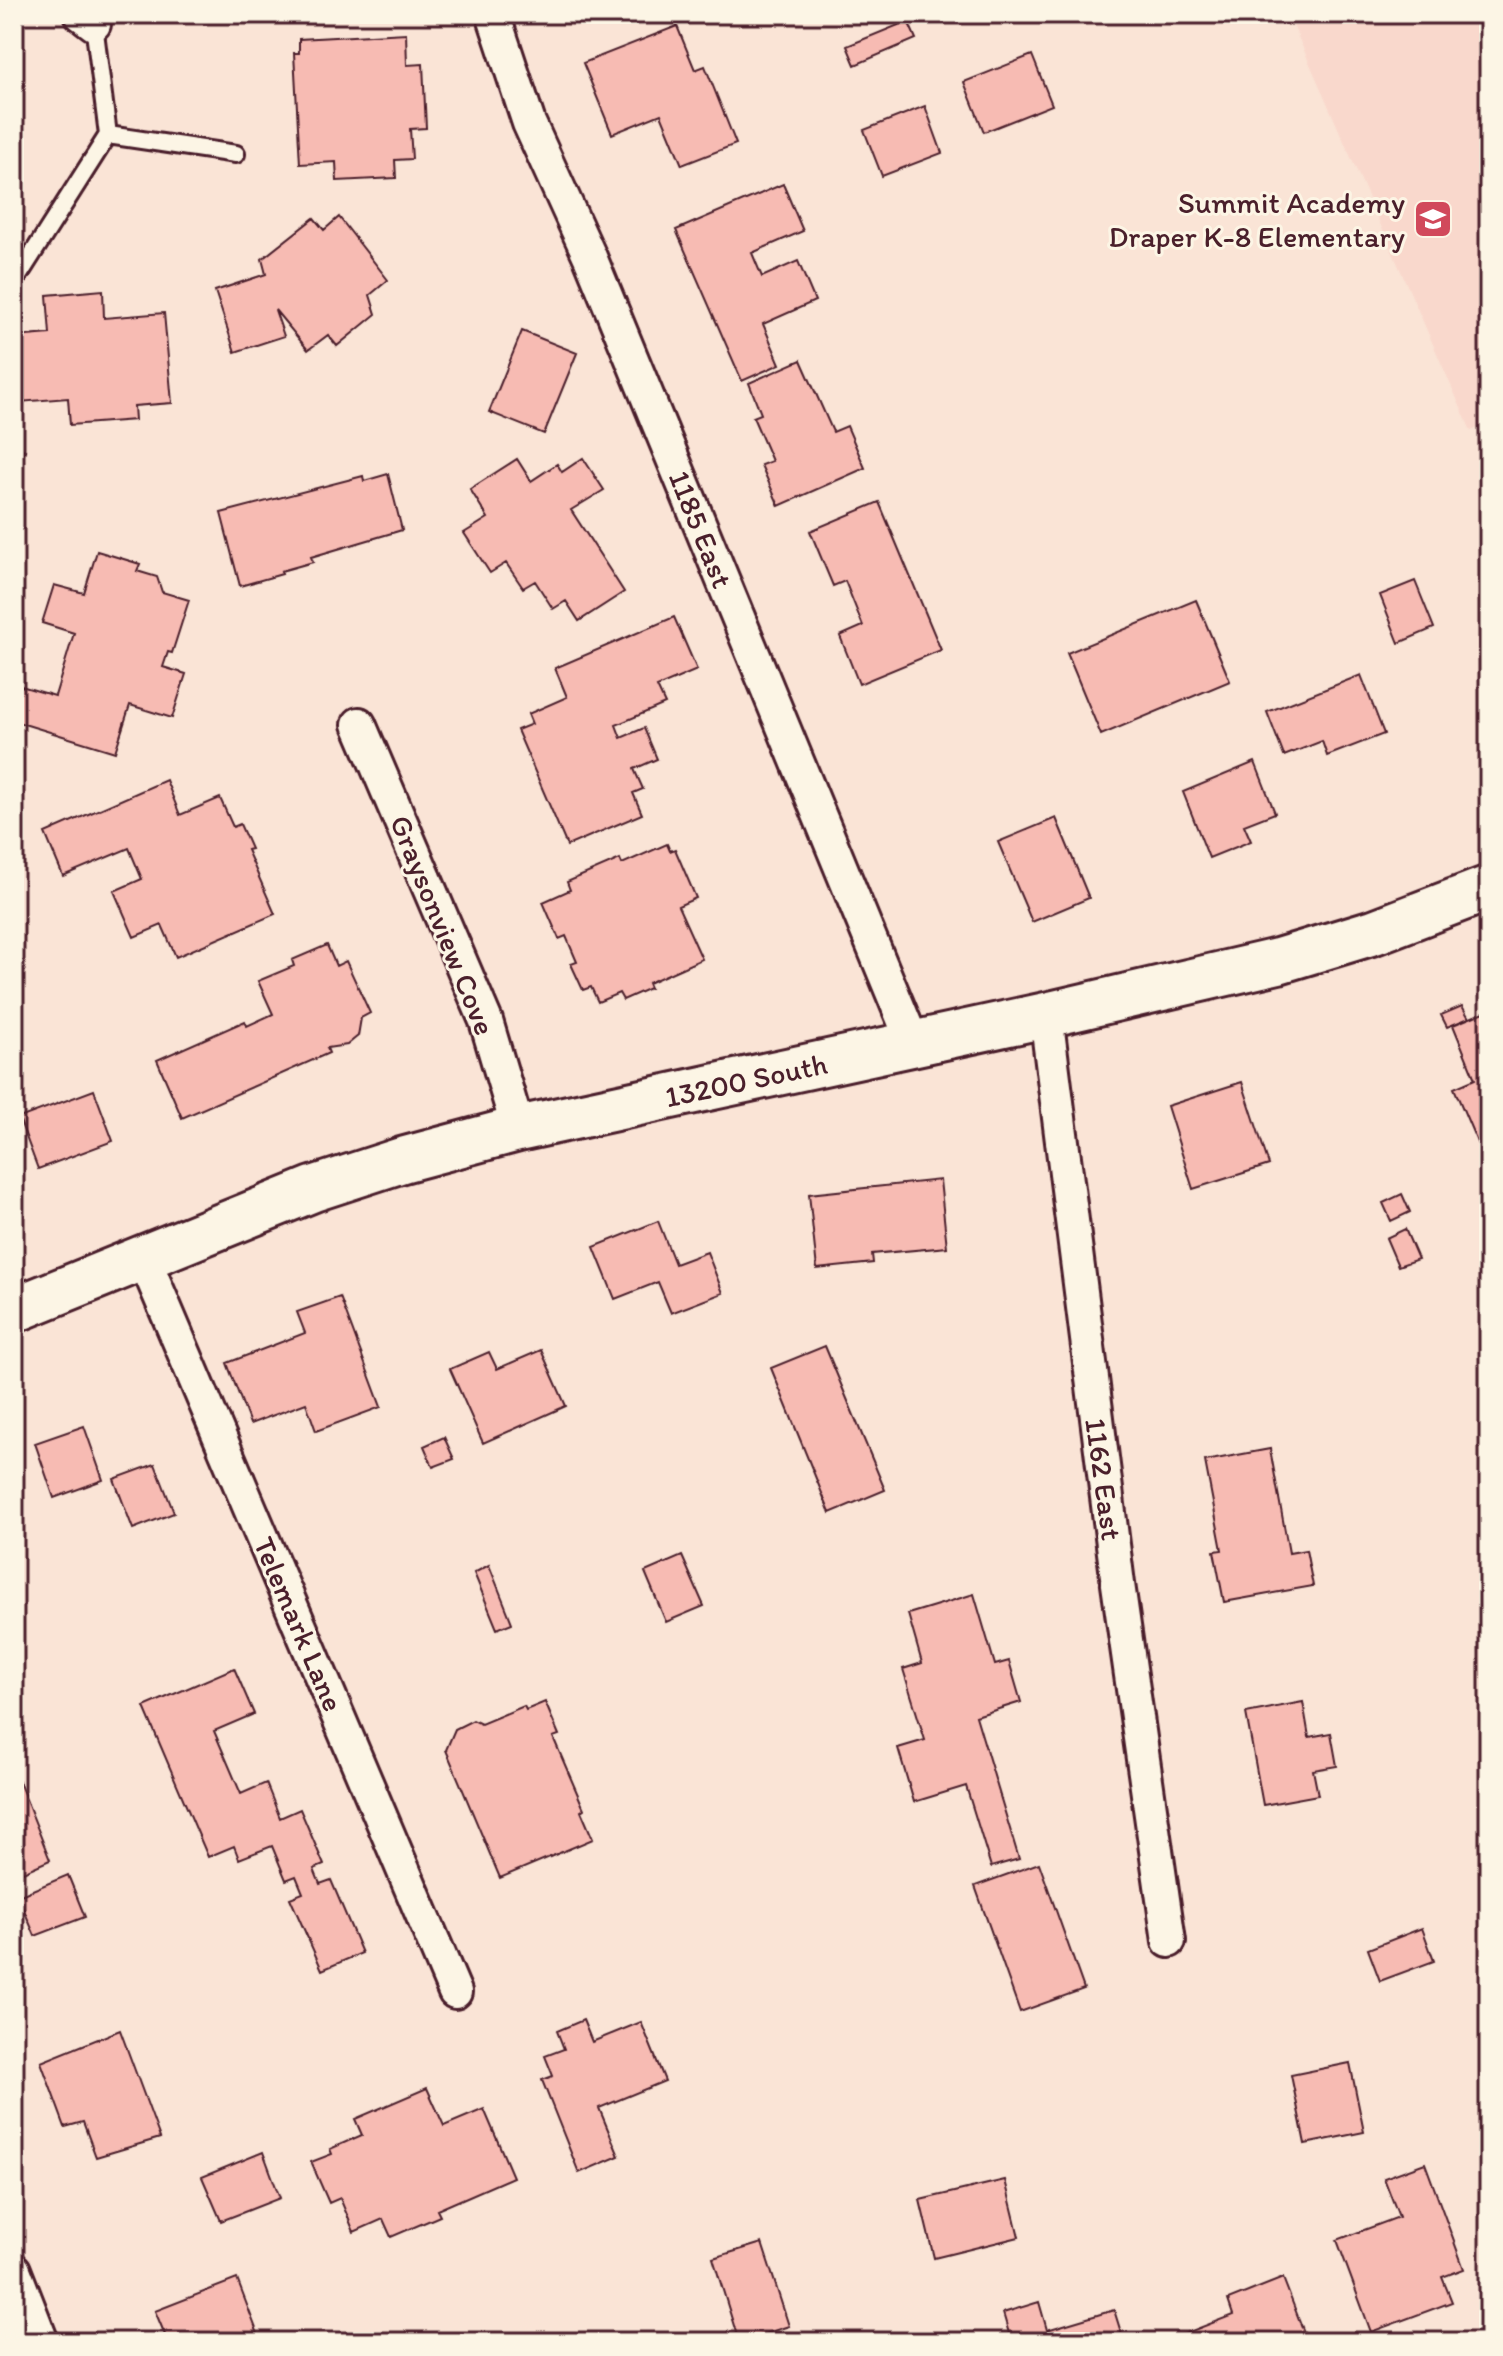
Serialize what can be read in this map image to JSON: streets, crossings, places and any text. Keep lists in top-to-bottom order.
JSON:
{
  "streets": {
    "street": [
      "1185 East",
      "Graysonview Cove",
      "13200 South",
      "1162 East",
      "Telemark Lane"
    ]
  },
  "crossings": [
    ["1185 East", "13200 South"],
    ["Graysonview Cove", "13200 South"],
    ["13200 South", "1162 East"],
    ["13200 South", "Telemark Lane"]
  ],
  "places": {
    "school or university": ["Summit Academy Draper K-8 Elementary"]
  }
}
